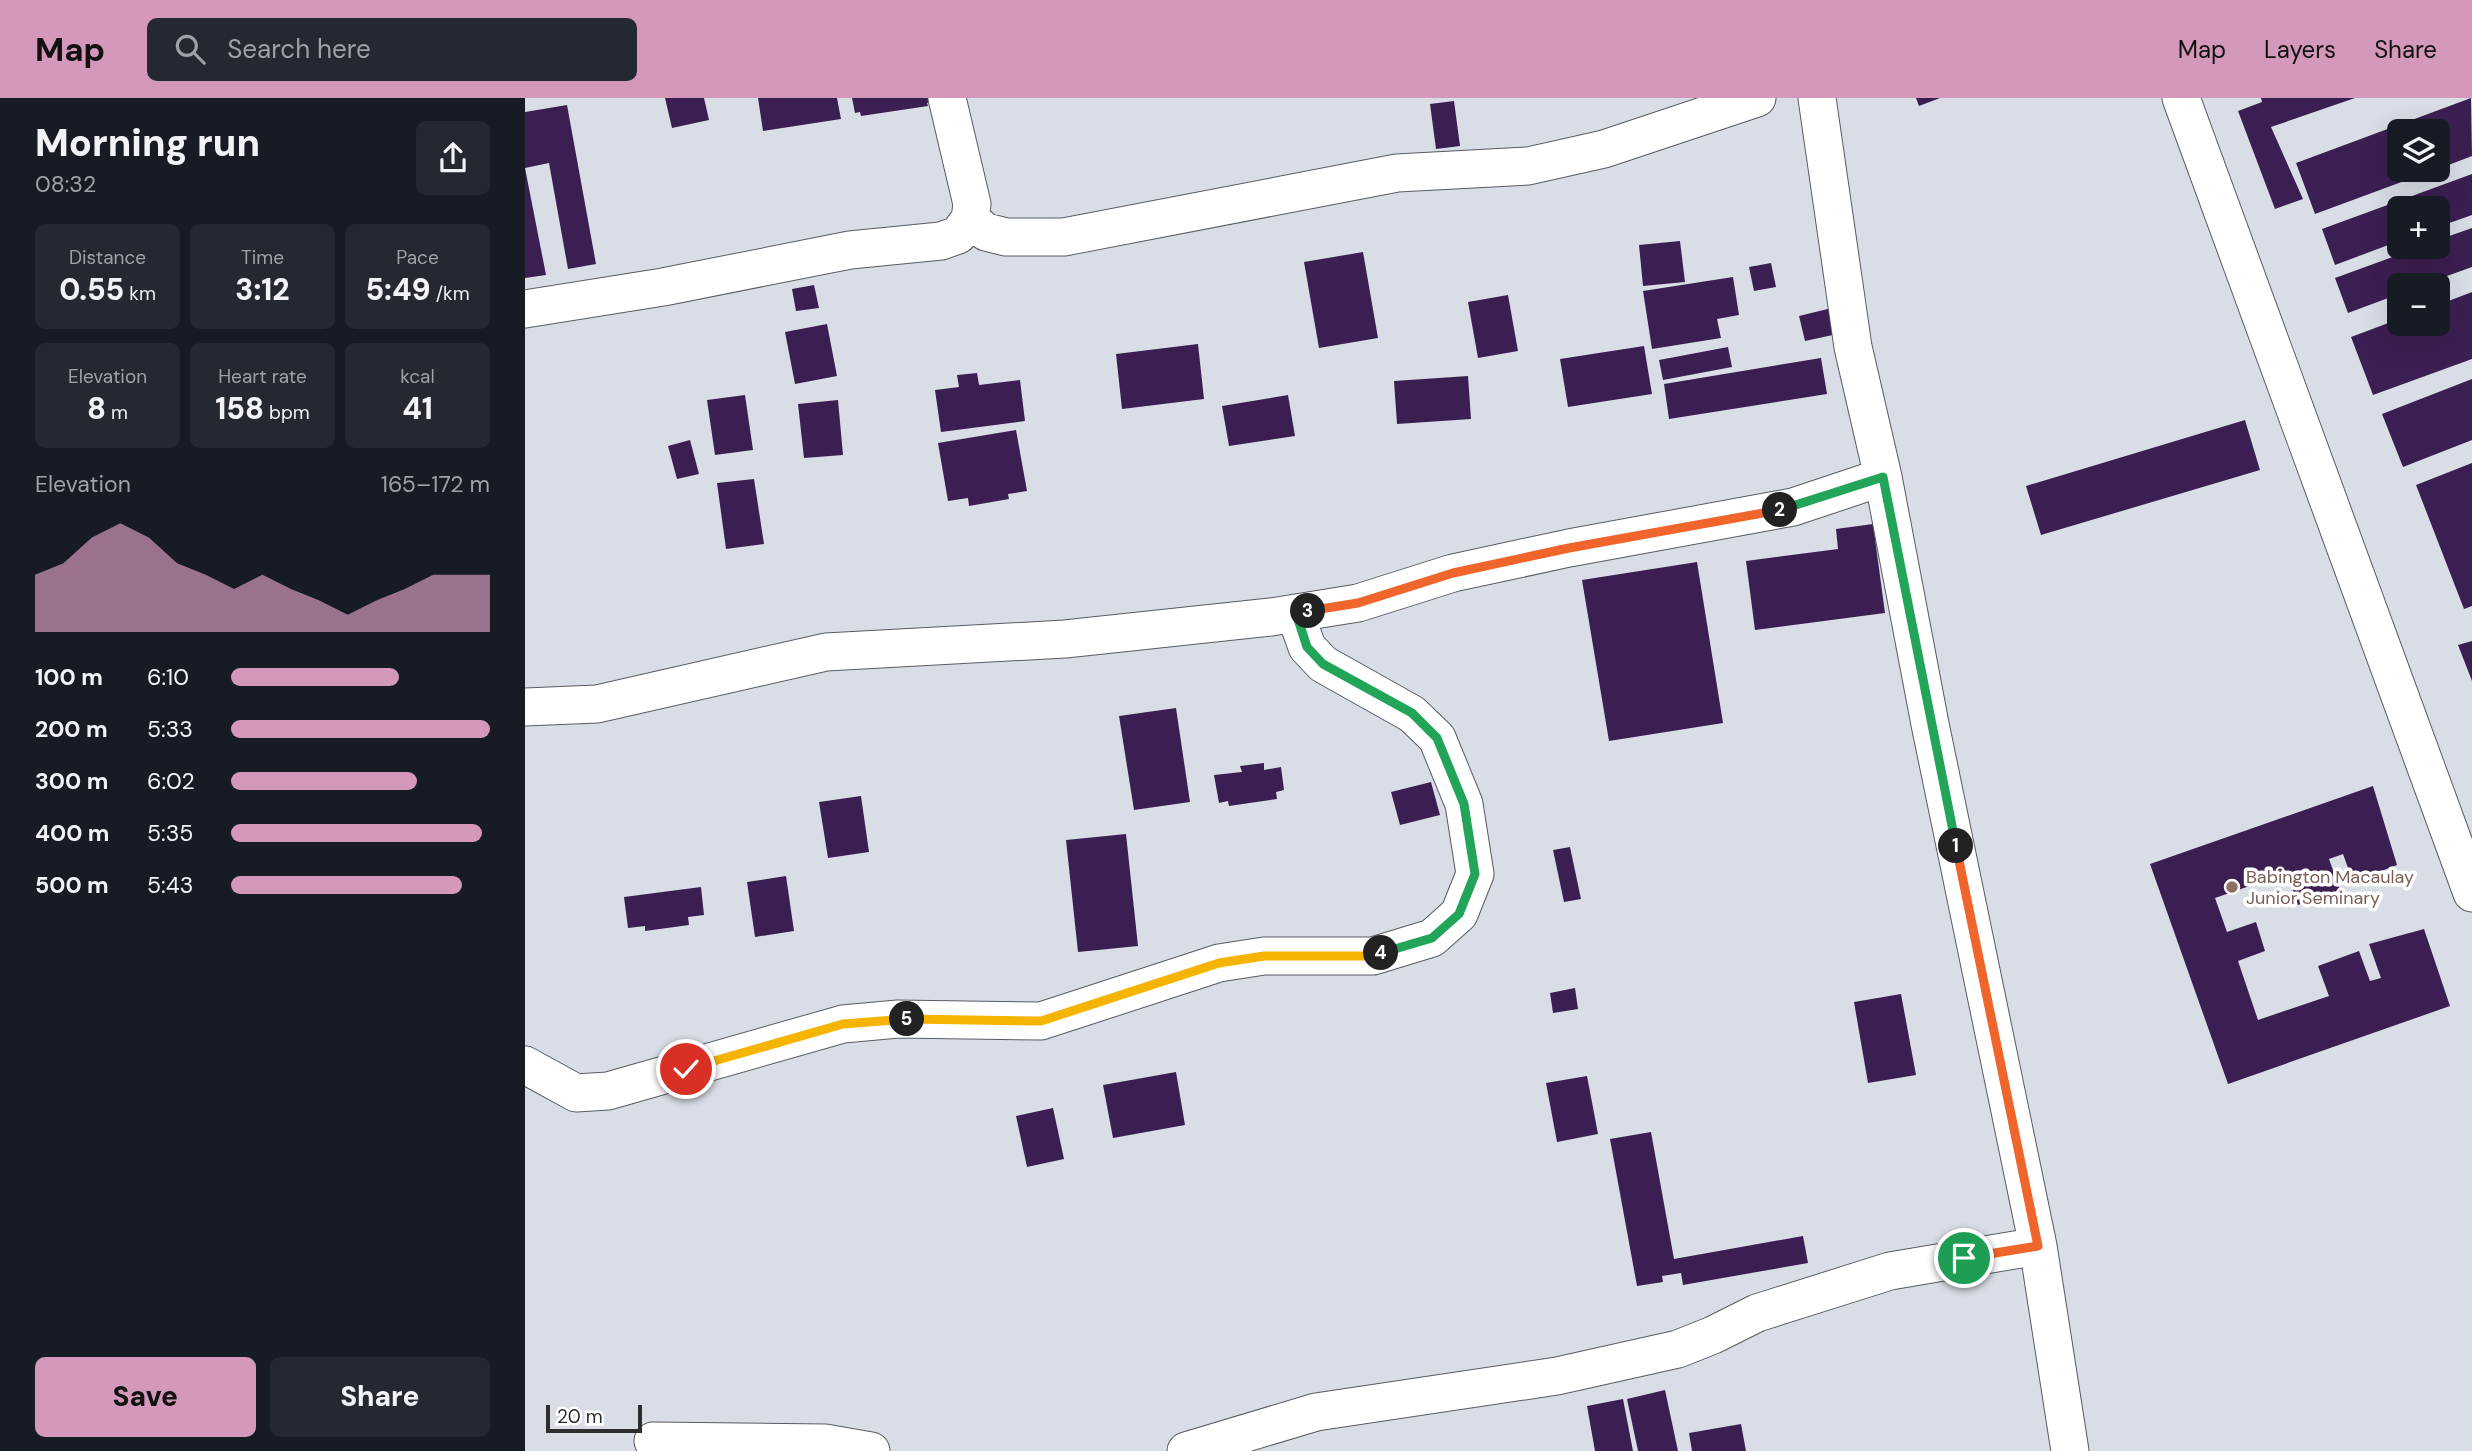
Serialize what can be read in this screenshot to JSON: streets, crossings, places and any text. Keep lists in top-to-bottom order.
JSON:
{
  "places": ["Babington Macaulay Junior Seminary"],
  "scale_bar": "20 m",
  "page": {
    "header": "Map",
    "search": "Search here",
    "nav": ["Map", "Layers", "Share"],
    "heading": ["Morning run", "08:32"],
    "map_buttons": ["+", "−"],
    "stats": [
      ["Distance", "0.55 km"],
      ["Time", "3:12"],
      ["Pace", "5:49 /km"],
      ["Elevation", "8 m"],
      ["Heart rate", "158 bpm"],
      ["kcal", "41"]
    ],
    "chart": ["Elevation", "165–172 m"],
    "pins": [
      "2",
      "3",
      "1",
      "4",
      "5"
    ],
    "list": [
      {
        "name": "100 m",
        "note": "6:10"
      },
      {
        "name": "200 m",
        "note": "5:33"
      },
      {
        "name": "300 m",
        "note": "6:02"
      },
      {
        "name": "400 m",
        "note": "5:35"
      },
      {
        "name": "500 m",
        "note": "5:43"
      }
    ],
    "buttons": ["Save", "Share"],
    "scale": "20 m"
  }
}
